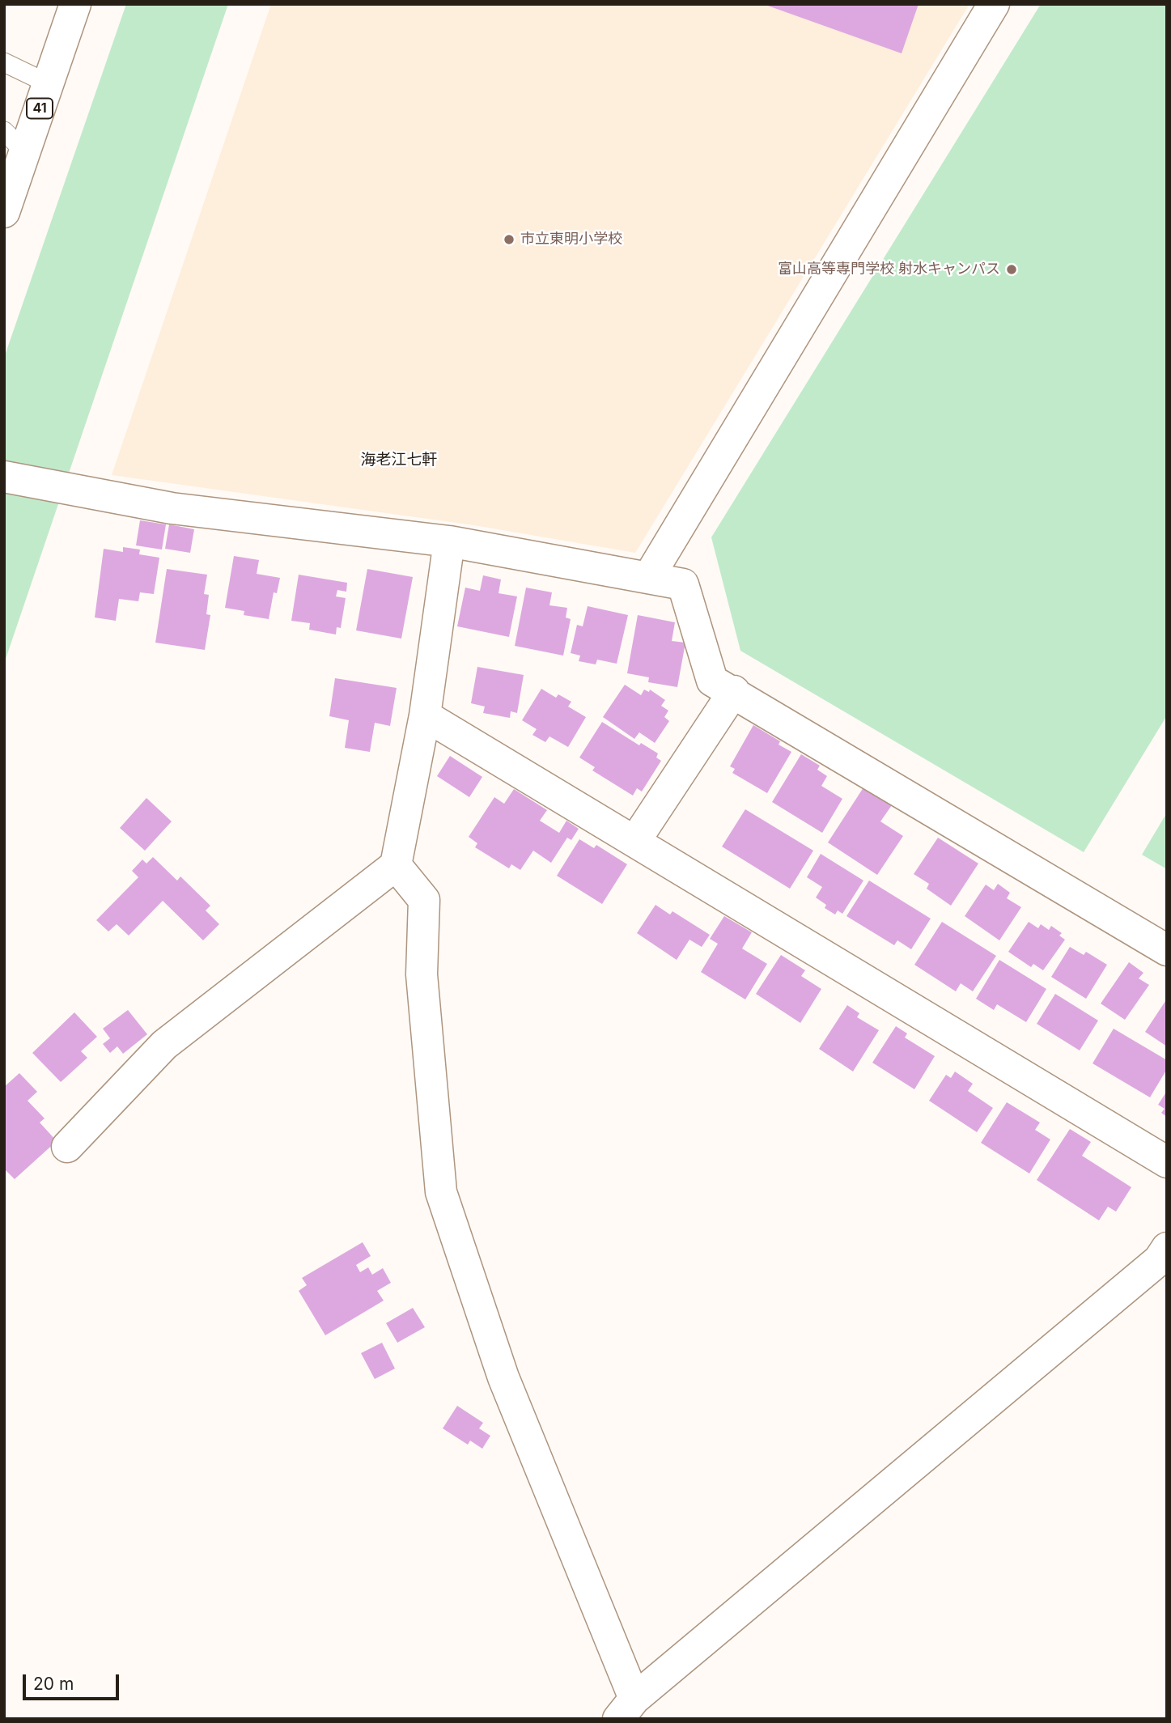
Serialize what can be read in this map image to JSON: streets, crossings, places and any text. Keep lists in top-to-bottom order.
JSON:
{
  "streets": {
    "street": ["41"]
  },
  "districts": ["海老江七軒"],
  "places": ["市立東明小学校", "富山高等専門学校 射水キャンパス"],
  "scale_bar": "20 m"
}
